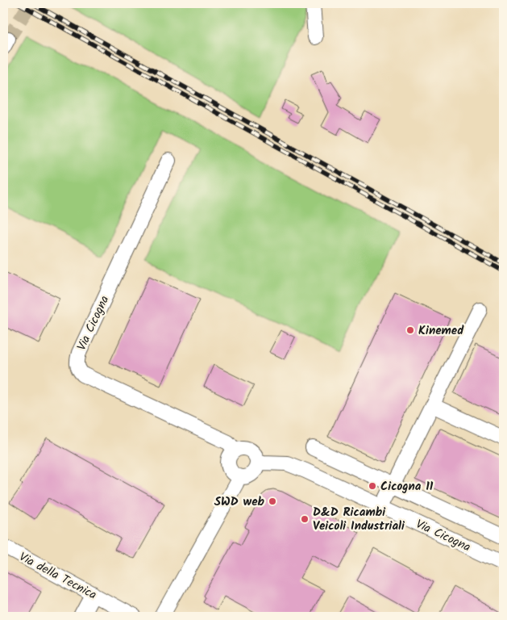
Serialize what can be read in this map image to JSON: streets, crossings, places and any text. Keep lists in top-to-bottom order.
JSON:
{
  "streets": {
    "street": ["Via Cicogna", "Via della Tecnica"]
  },
  "places": [
    "Kinemed",
    "Cicogna 11",
    "SWD web",
    "D&D Ricambi Veicoli Industriali"
  ]
}
